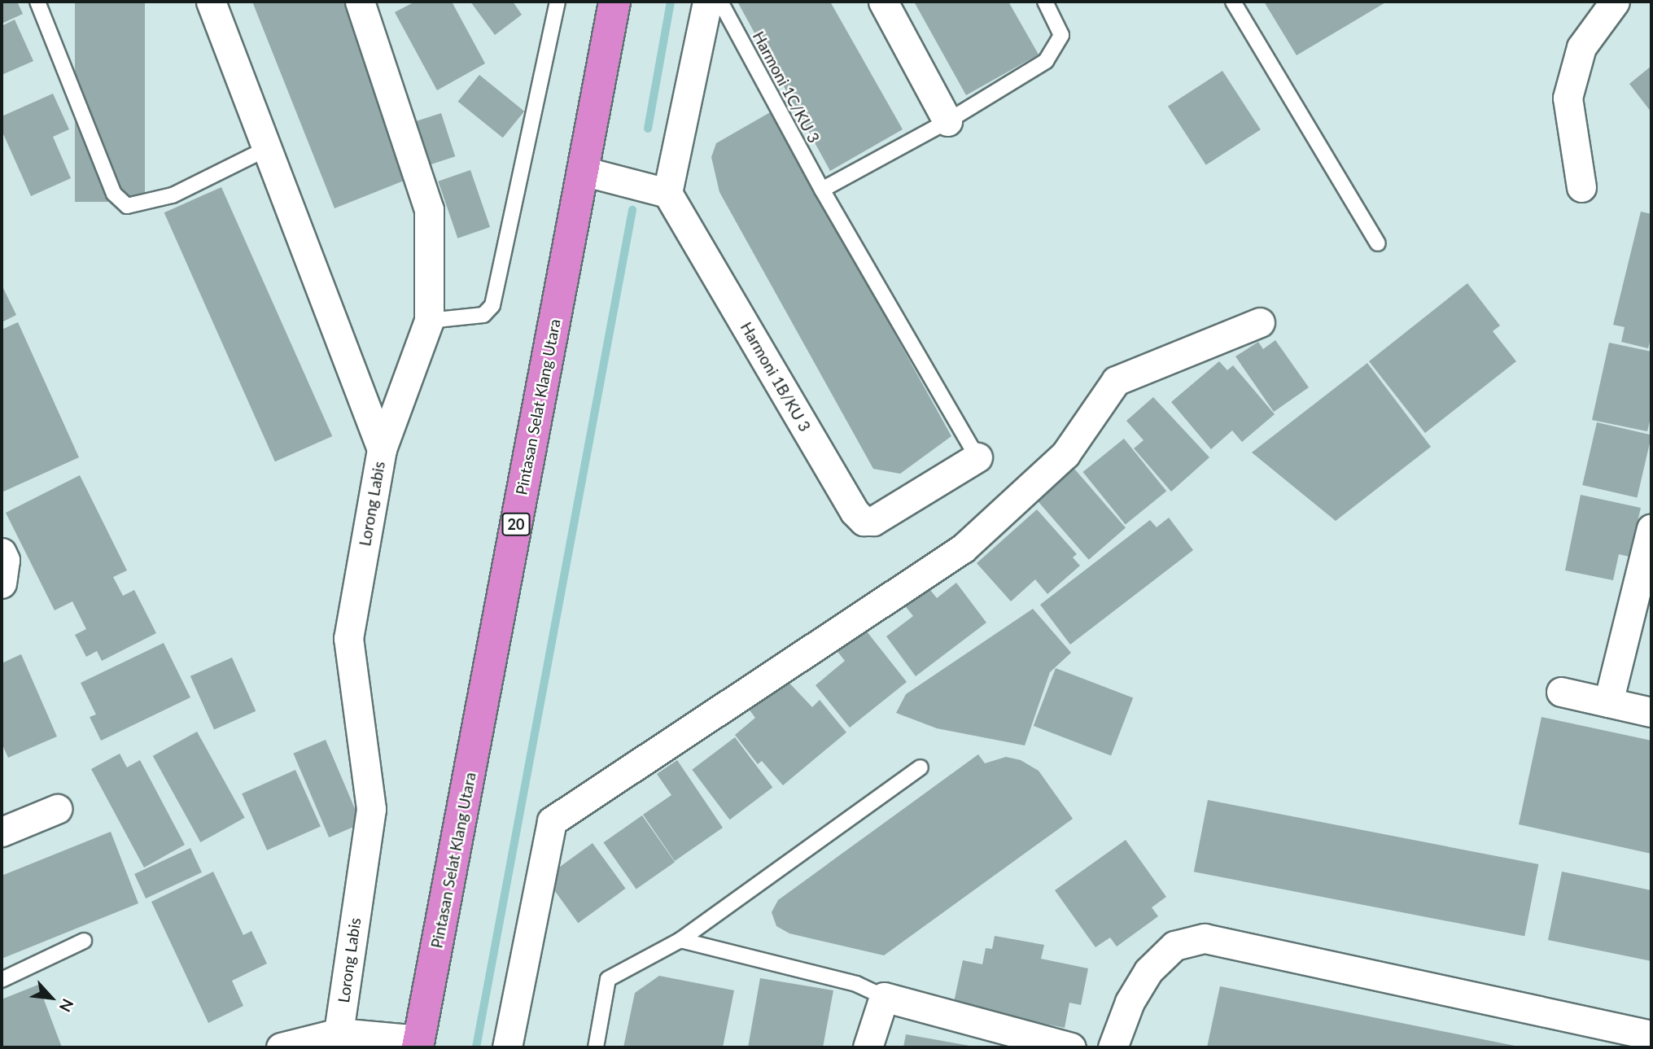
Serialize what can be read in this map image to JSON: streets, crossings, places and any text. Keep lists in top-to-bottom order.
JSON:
{
  "streets": {
    "highway": ["Pintasan Selat Klang Utara", "20"],
    "street": ["Harmoni 1B/KU 3", "Lorong Labis"],
    "lane": ["Harmoni 1C/KU 3"]
  },
  "crossings": [
    ["Harmoni 1C/KU 3", "Harmoni 1B/KU 3"]
  ],
  "north": "bottom right"
}
